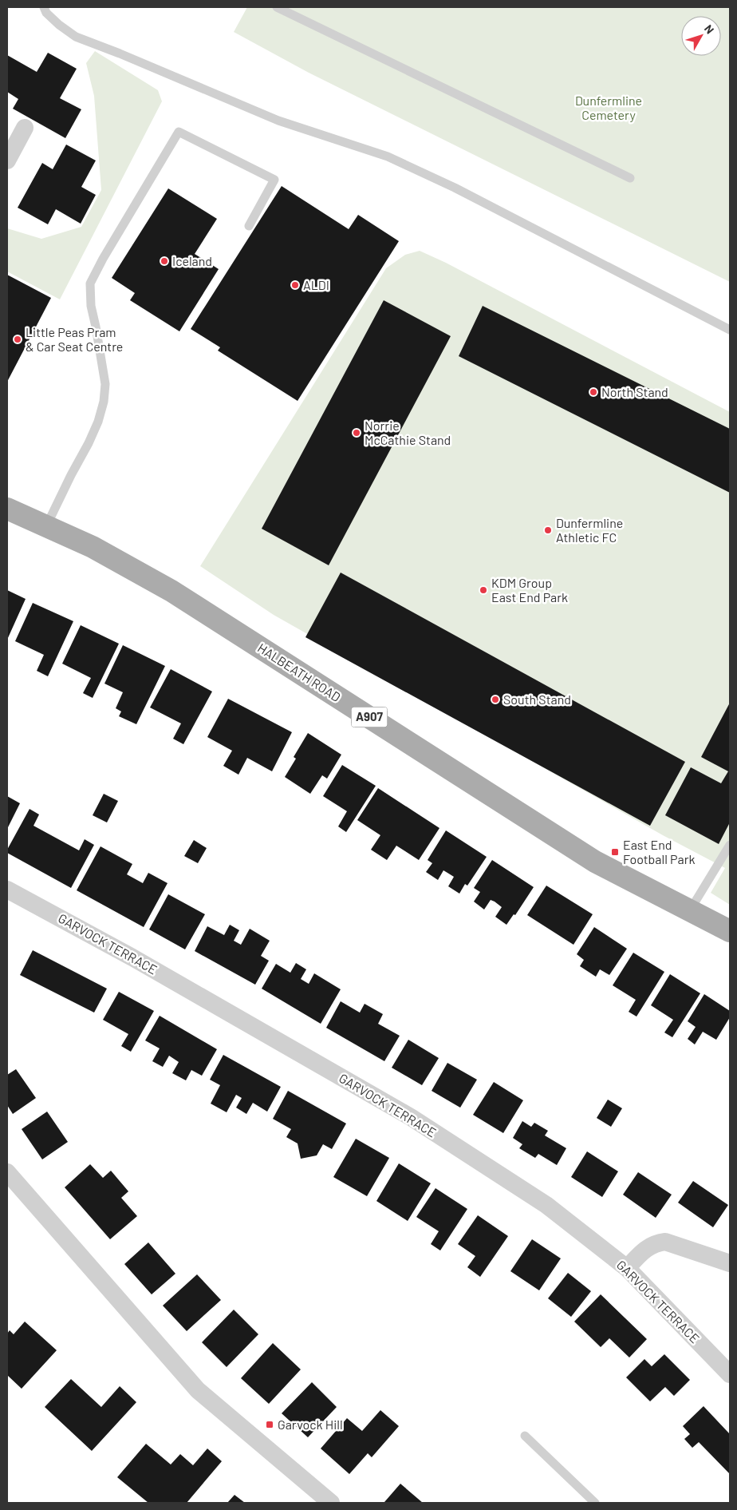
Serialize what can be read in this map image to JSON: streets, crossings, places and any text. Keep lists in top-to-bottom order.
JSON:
{
  "streets": {
    "main road": ["HALBEATH ROAD", "A907"],
    "street": ["GARVOCK TERRACE"]
  },
  "parks": ["Dunfermline Cemetery"],
  "places": {
    "other": [
      "Iceland",
      "ALDI",
      "Little Peas Pram & Car Seat Centre",
      "North Stand",
      "Norrie McCathie Stand",
      "Dunfermline Athletic FC",
      "KDM Group East End Park",
      "South Stand"
    ],
    "transit": ["East End Football Park", "Garvock Hill"]
  },
  "north": "top right"
}
